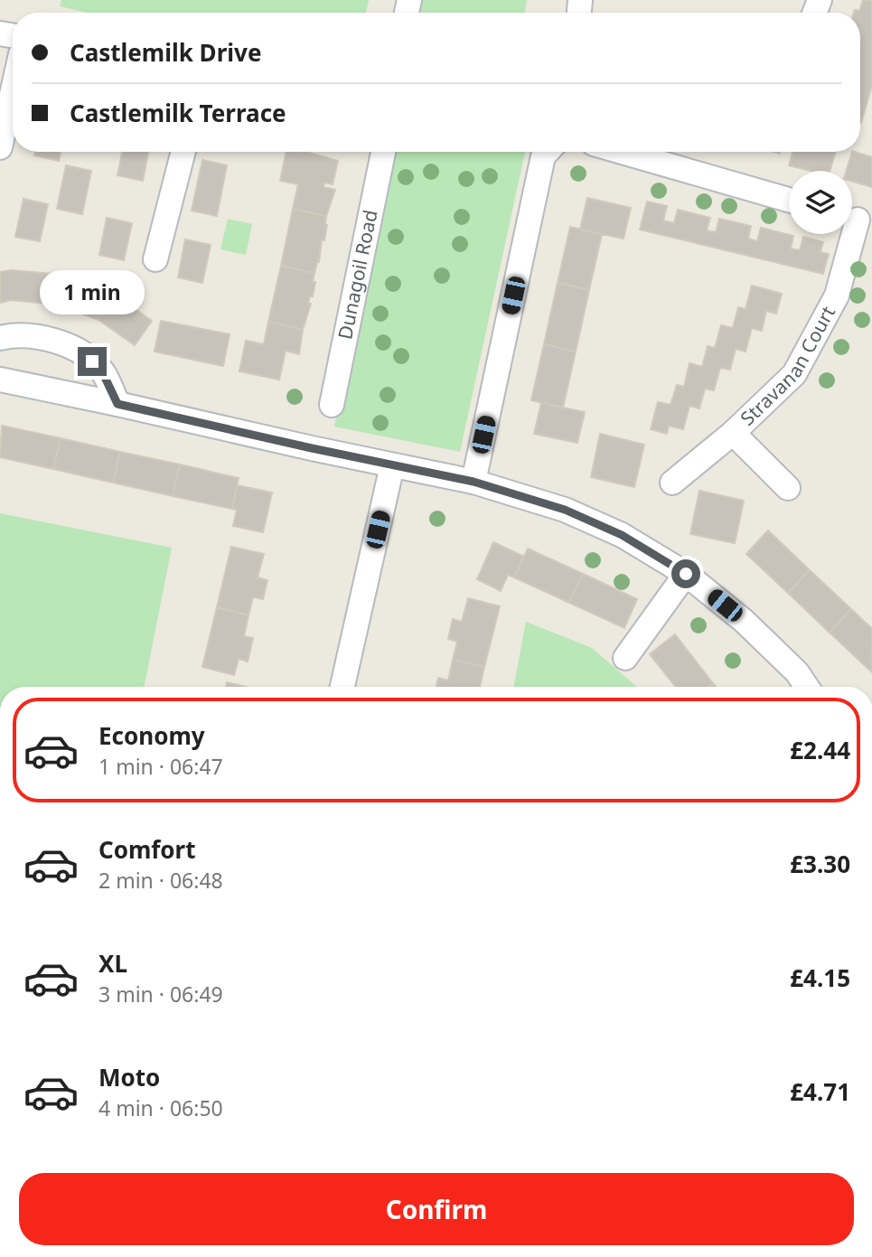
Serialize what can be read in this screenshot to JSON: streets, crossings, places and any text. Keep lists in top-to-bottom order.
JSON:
{
  "streets": {
    "street": ["Dunagoil Road", "Stravanan Court"]
  },
  "page": {
    "banner": ["Castlemilk Drive", "Castlemilk Terrace"],
    "bubble": "1 min",
    "list": [
      {
        "name": "Economy",
        "note": "1 min · 06:47",
        "value": "£2.44"
      },
      {
        "name": "Comfort",
        "note": "2 min · 06:48",
        "value": "£3.30"
      },
      {
        "name": "XL",
        "note": "3 min · 06:49",
        "value": "£4.15"
      },
      {
        "name": "Moto",
        "note": "4 min · 06:50",
        "value": "£4.71"
      }
    ],
    "buttons": "Confirm"
  }
}
